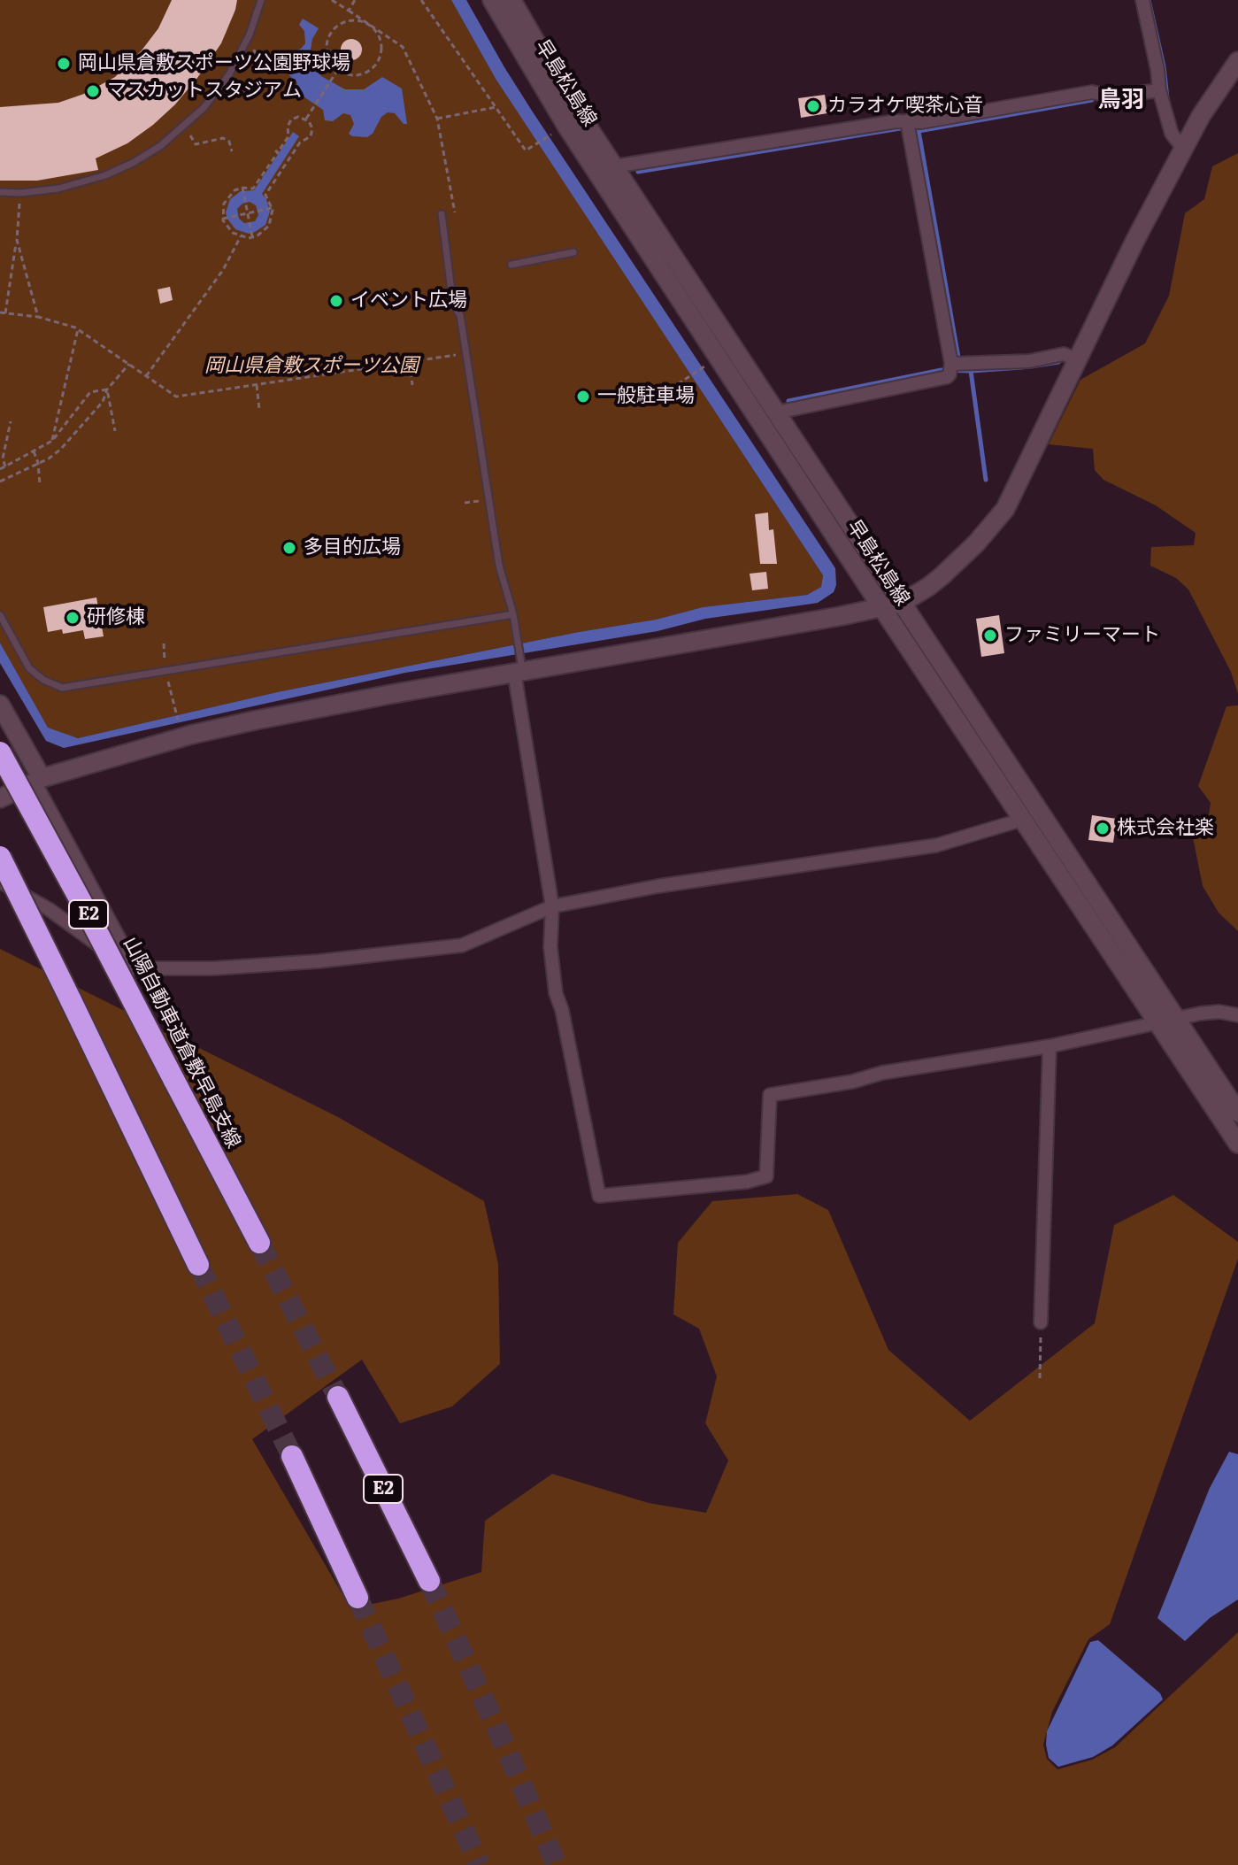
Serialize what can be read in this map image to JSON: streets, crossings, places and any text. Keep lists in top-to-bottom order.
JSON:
{
  "streets": {
    "highway": ["E2", "山陽自動車道倉敷早島支線"],
    "main road": ["早島松島線"]
  },
  "districts": ["鳥羽"],
  "parks": ["岡山県倉敷スポーツ公園"],
  "places": [
    "岡山県倉敷スポーツ公園野球場",
    "マスカットスタジアム",
    "カラオケ喫茶心音",
    "イベント広場",
    "一般駐車場",
    "多目的広場",
    "研修棟",
    "ファミリーマート",
    "株式会社楽"
  ]
}
